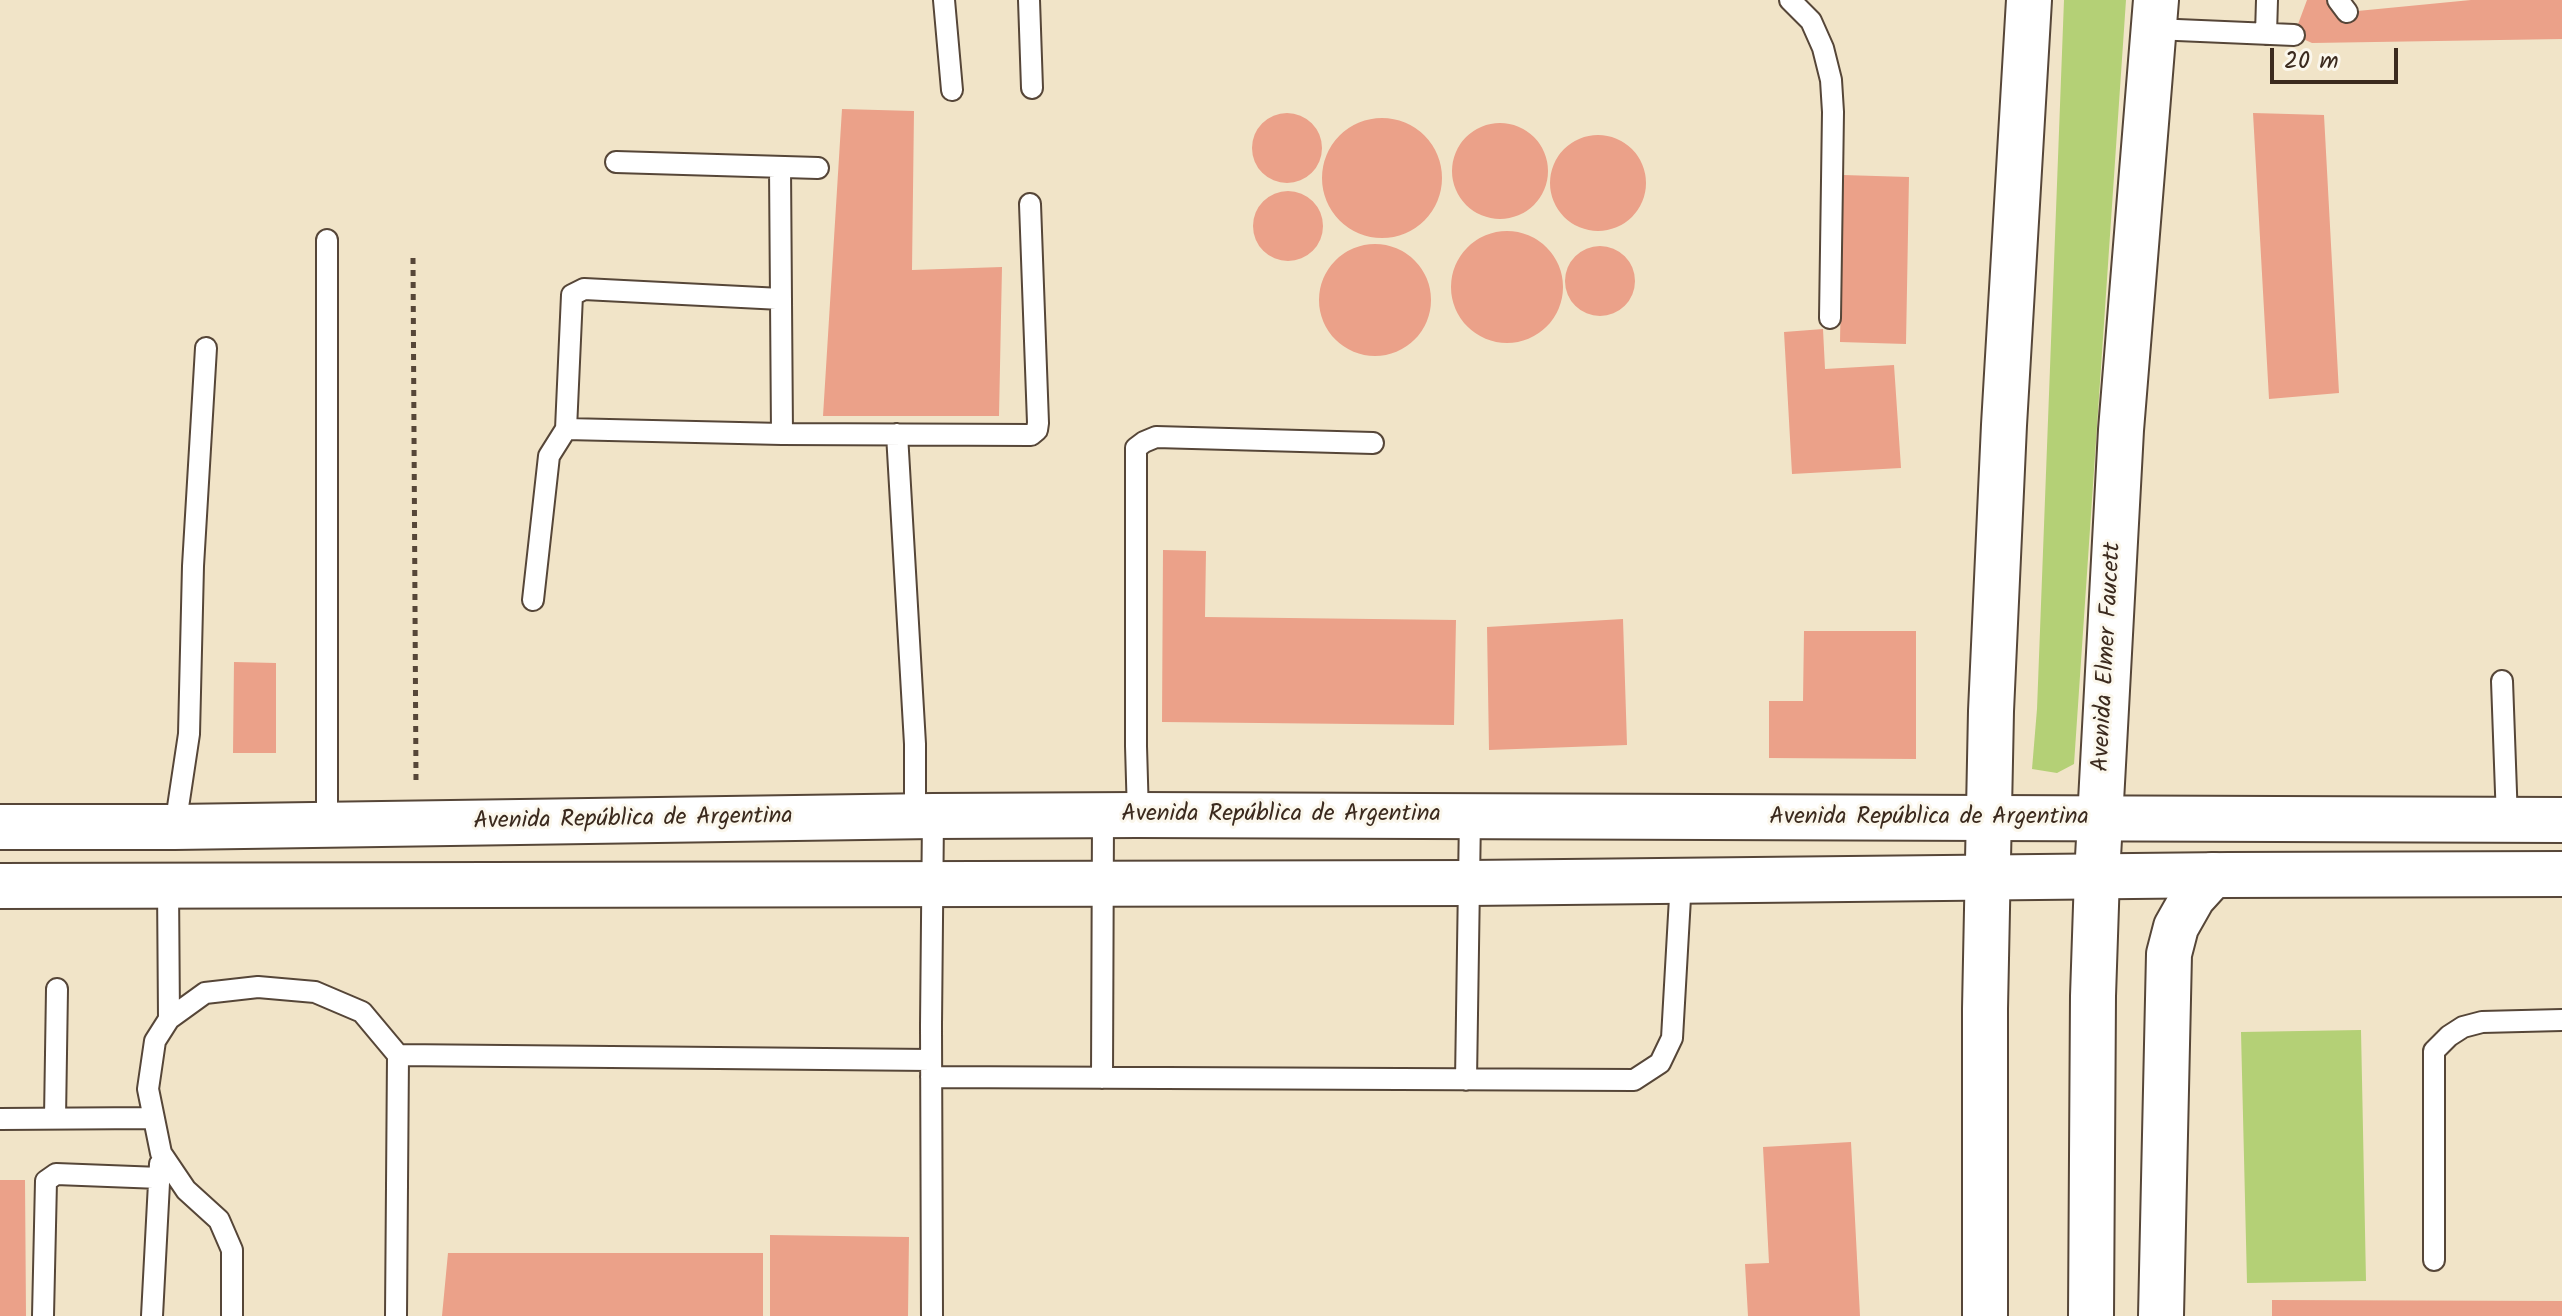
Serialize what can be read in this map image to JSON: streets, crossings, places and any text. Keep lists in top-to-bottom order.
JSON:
{
  "streets": {
    "main road": ["Avenida Elmer Faucett", "Avenida República de Argentina"]
  },
  "crossings": [
    ["Avenida Elmer Faucett", "Avenida República de Argentina"]
  ],
  "scale_bar": "20 m"
}
